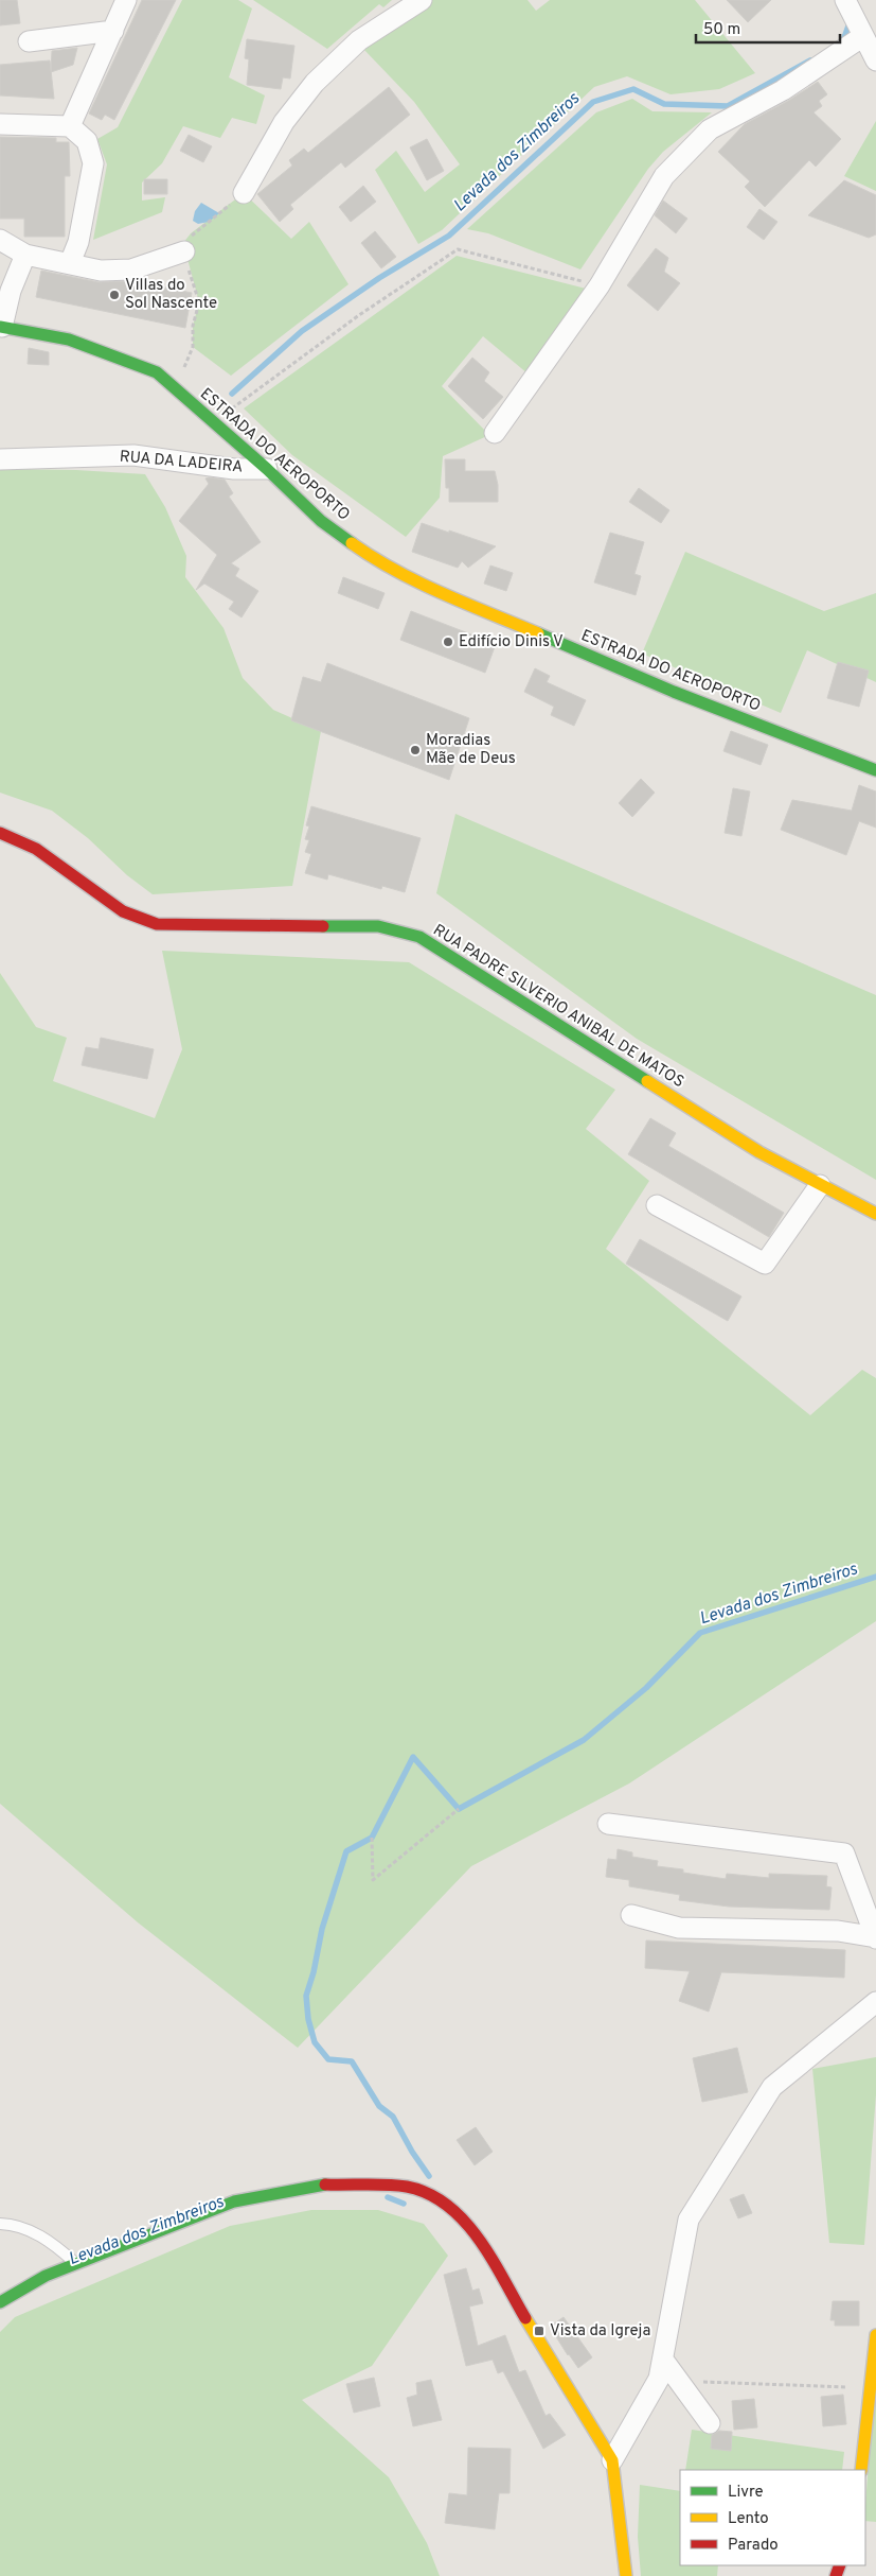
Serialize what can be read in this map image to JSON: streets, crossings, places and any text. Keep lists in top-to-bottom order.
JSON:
{
  "streets": {
    "main road": ["ESTRADA DO AEROPORTO", "RUA PADRE SILVERIO ANIBAL DE MATOS"],
    "street": ["RUA DA LADEIRA"]
  },
  "crossings": [
    ["ESTRADA DO AEROPORTO", "RUA DA LADEIRA"]
  ],
  "water": ["Levada dos Zimbreiros"],
  "places": {
    "other": ["Villas do Sol Nascente", "Edifício Dinis V", "Moradias Mãe de Deus"],
    "transit": ["Vista da Igreja"]
  },
  "legend": ["Livre", "Lento", "Parado"],
  "scale_bar": "50 m"
}
